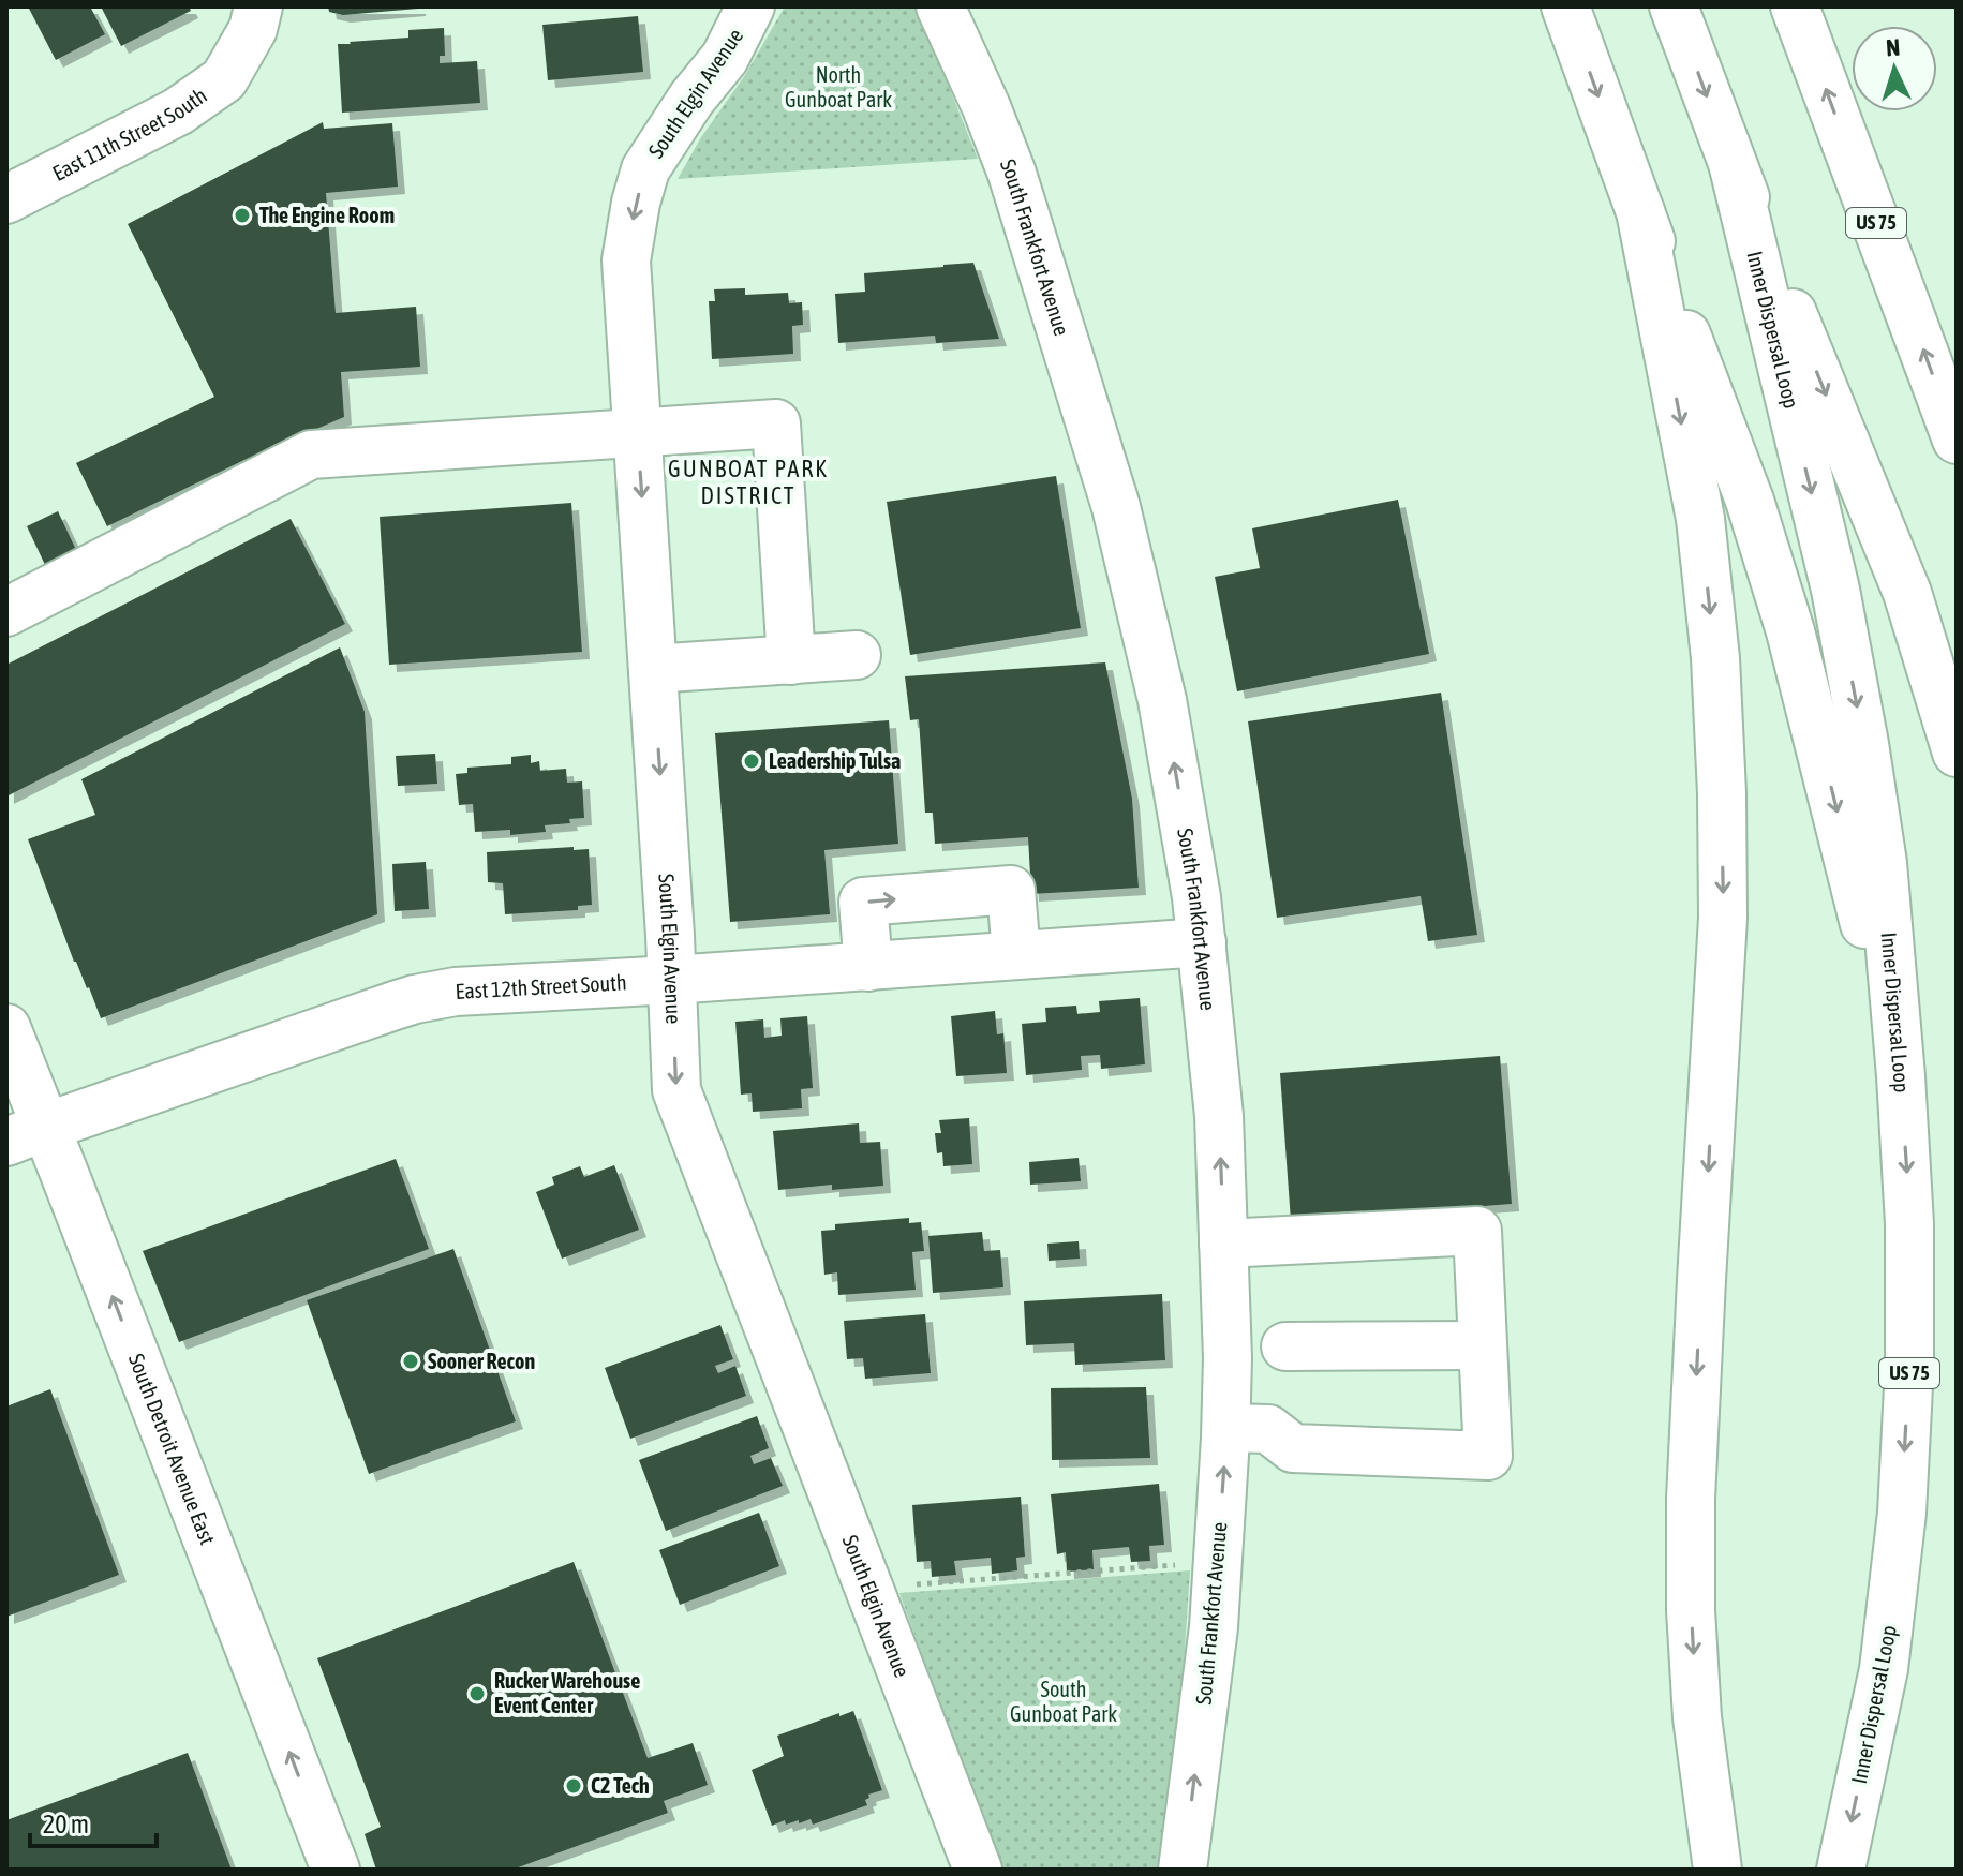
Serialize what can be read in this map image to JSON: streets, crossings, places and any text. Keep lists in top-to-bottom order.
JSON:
{
  "streets": {
    "main road": [
      "South Elgin Avenue",
      "East 11th Street South",
      "US 75",
      "South Frankfort Avenue",
      "Inner Dispersal Loop",
      "East 12th Street South",
      "South Detroit Avenue East"
    ]
  },
  "crossings": [
    ["South Elgin Avenue", "East 12th Street South"],
    ["US 75", "Inner Dispersal Loop"],
    ["South Frankfort Avenue", "East 12th Street South"],
    ["East 12th Street South", "South Detroit Avenue East"]
  ],
  "one_way": ["South Elgin Avenue", "South Frankfort Avenue", "South Detroit Avenue East"],
  "districts": ["GUNBOAT PARK DISTRICT"],
  "parks": ["North Gunboat Park", "South Gunboat Park"],
  "places": [
    "The Engine Room",
    "Leadership Tulsa",
    "Sooner Recon",
    "Rucker Warehouse Event Center",
    "C2 Tech"
  ],
  "scale_bar": "20 m",
  "north": "top"
}
